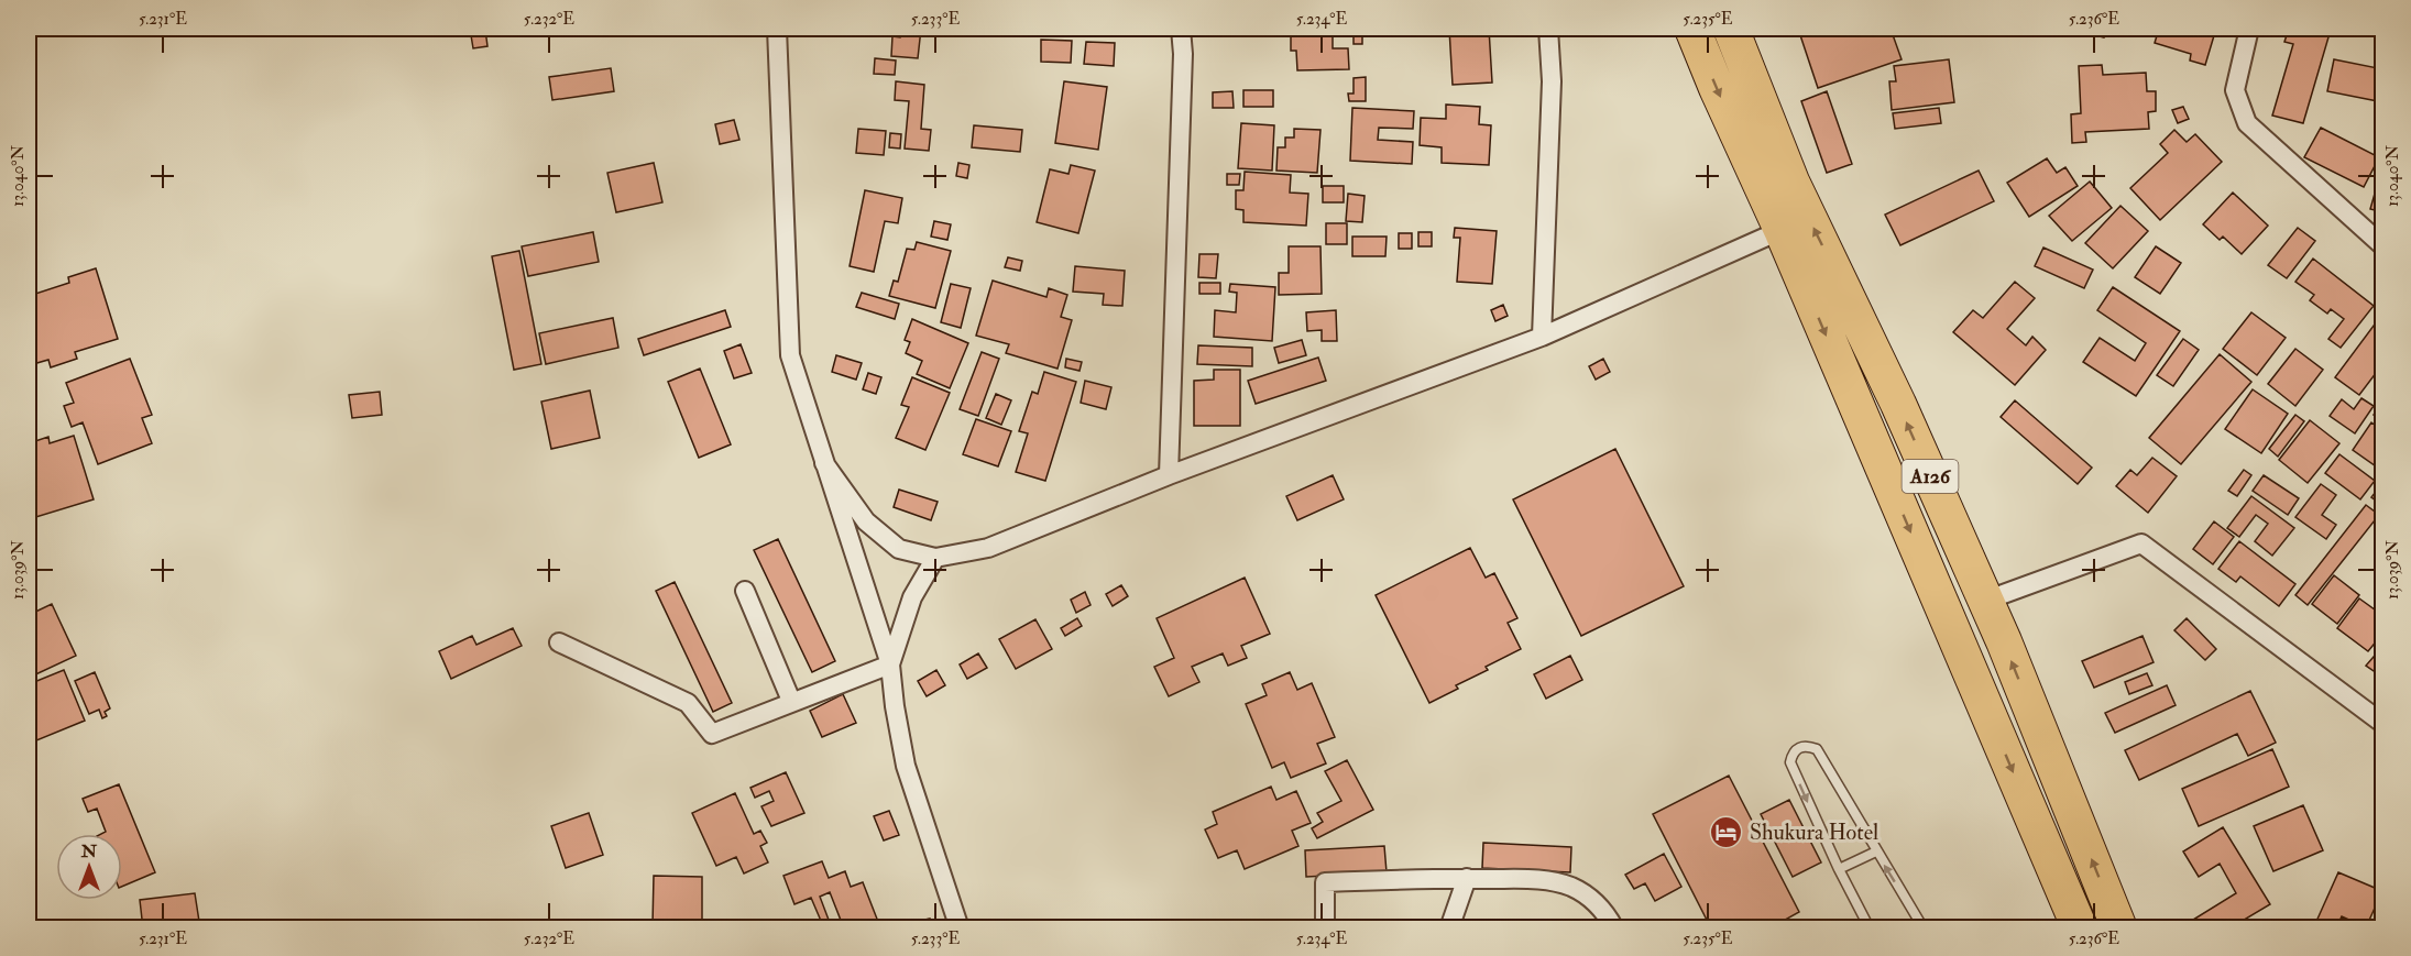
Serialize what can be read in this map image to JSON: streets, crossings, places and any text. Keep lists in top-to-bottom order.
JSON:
{
  "streets": {
    "highway": ["A126"]
  },
  "places": {
    "hotel": ["Shukura Hotel"]
  },
  "north": "top",
  "coordinates": [
    "5.231°E",
    "5.232°E",
    "5.233°E",
    "5.234°E",
    "5.235°E",
    "5.236°E",
    "13.040°N",
    "13.039°N"
  ]
}
